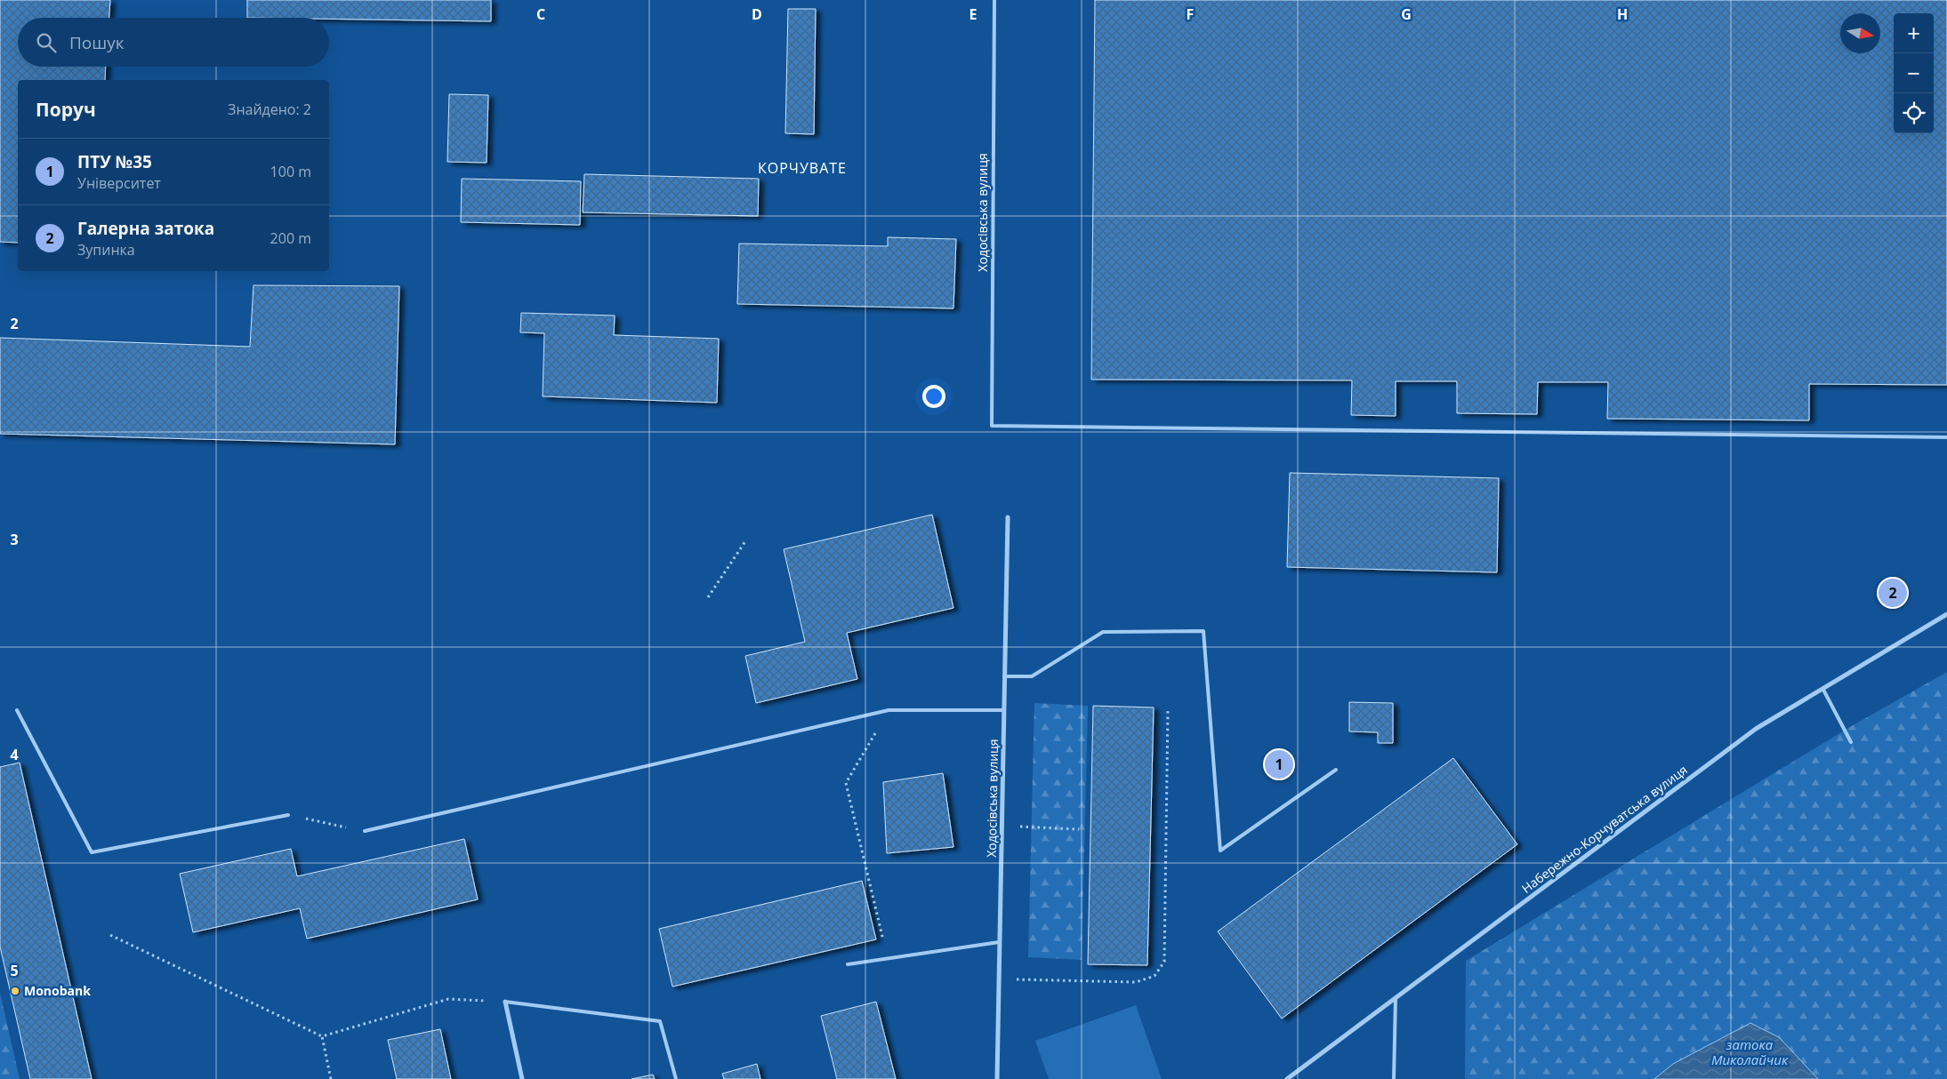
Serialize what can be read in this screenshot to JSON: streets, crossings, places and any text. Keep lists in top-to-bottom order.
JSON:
{
  "streets": {
    "street": ["Ходосівська вулиця", "Набережно-Корчуватська вулиця"]
  },
  "districts": ["КОРЧУВАТЕ"],
  "water": ["затока Миколайчик"],
  "places": ["Monobank"],
  "north": "right",
  "page": {
    "map_buttons": ["+", "−"],
    "search": "Пошук",
    "heading": ["Поруч", "Знайдено: 2"],
    "list": [
      {
        "mark": "1",
        "name": "ПТУ №35",
        "note": "Університет",
        "value": "100 m"
      },
      {
        "mark": "2",
        "name": "Галерна затока",
        "note": "Зупинка",
        "value": "200 m"
      }
    ],
    "pins": ["2", "1"]
  },
  "grid": {
    "columns": [
      "C",
      "D",
      "E",
      "F",
      "G",
      "H"
    ],
    "rows": [
      "2",
      "3",
      "4",
      "5"
    ]
  }
}
